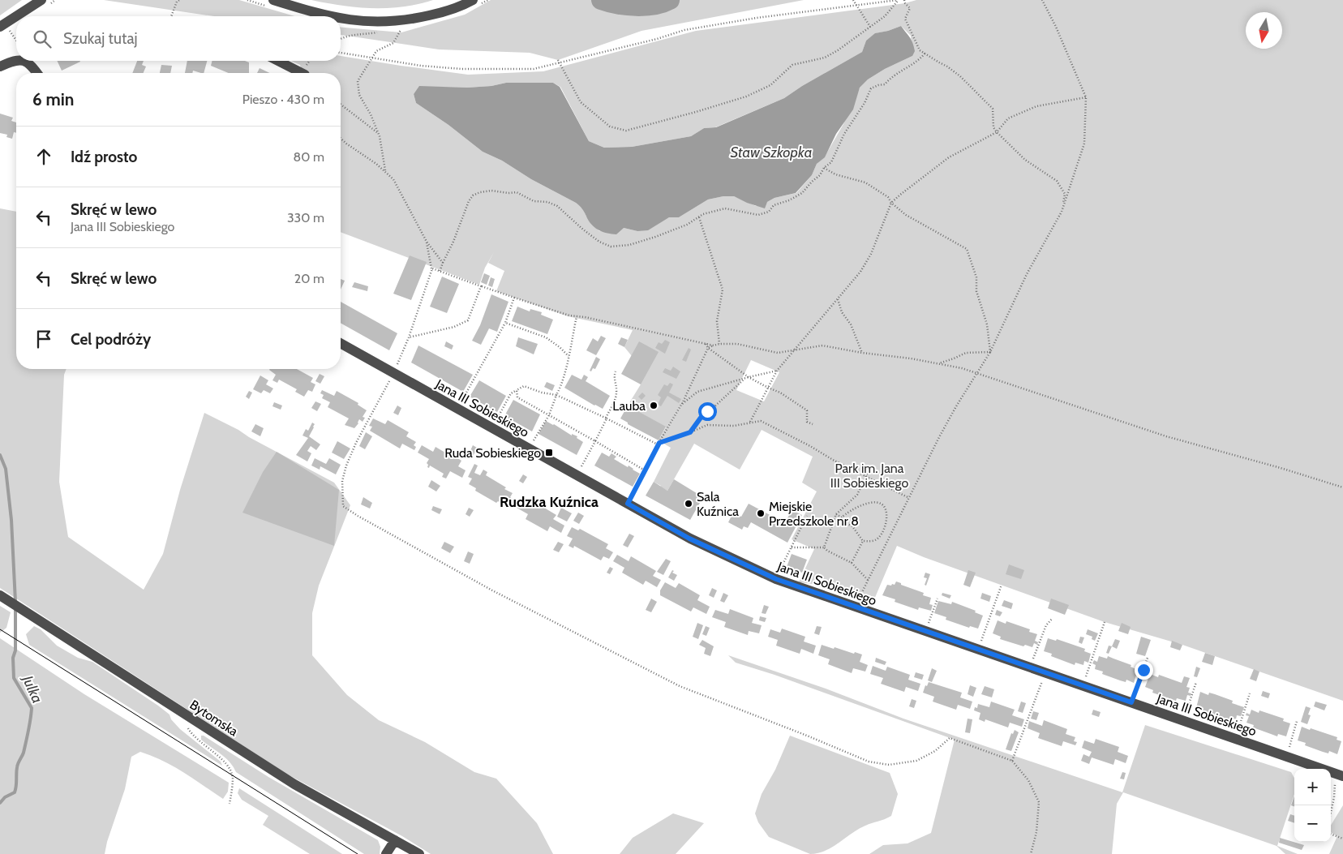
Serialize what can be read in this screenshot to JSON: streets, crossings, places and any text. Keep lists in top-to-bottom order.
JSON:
{
  "streets": {
    "street": ["Jana III Sobieskiego", "Bytomska"]
  },
  "districts": ["Rudzka Kuźnica"],
  "water": ["Staw Szkopka", "Julka"],
  "parks": ["Park im. Jana III Sobieskiego"],
  "places": {
    "other": ["Lauba", "Sala Kuźnica", "Miejskie Przedszkole nr 8"],
    "transit": ["Ruda Sobieskiego"]
  },
  "north": "bottom",
  "page": {
    "search": "Szukaj tutaj",
    "heading": ["6 min", "Pieszo · 430 m"],
    "list": [
      ["Idź prosto", "80 m"],
      ["Skręć w lewo", "Jana III Sobieskiego", "330 m"],
      ["Skręć w lewo", "20 m"],
      "Cel podróży"
    ],
    "map_buttons": ["+", "−"]
  }
}
